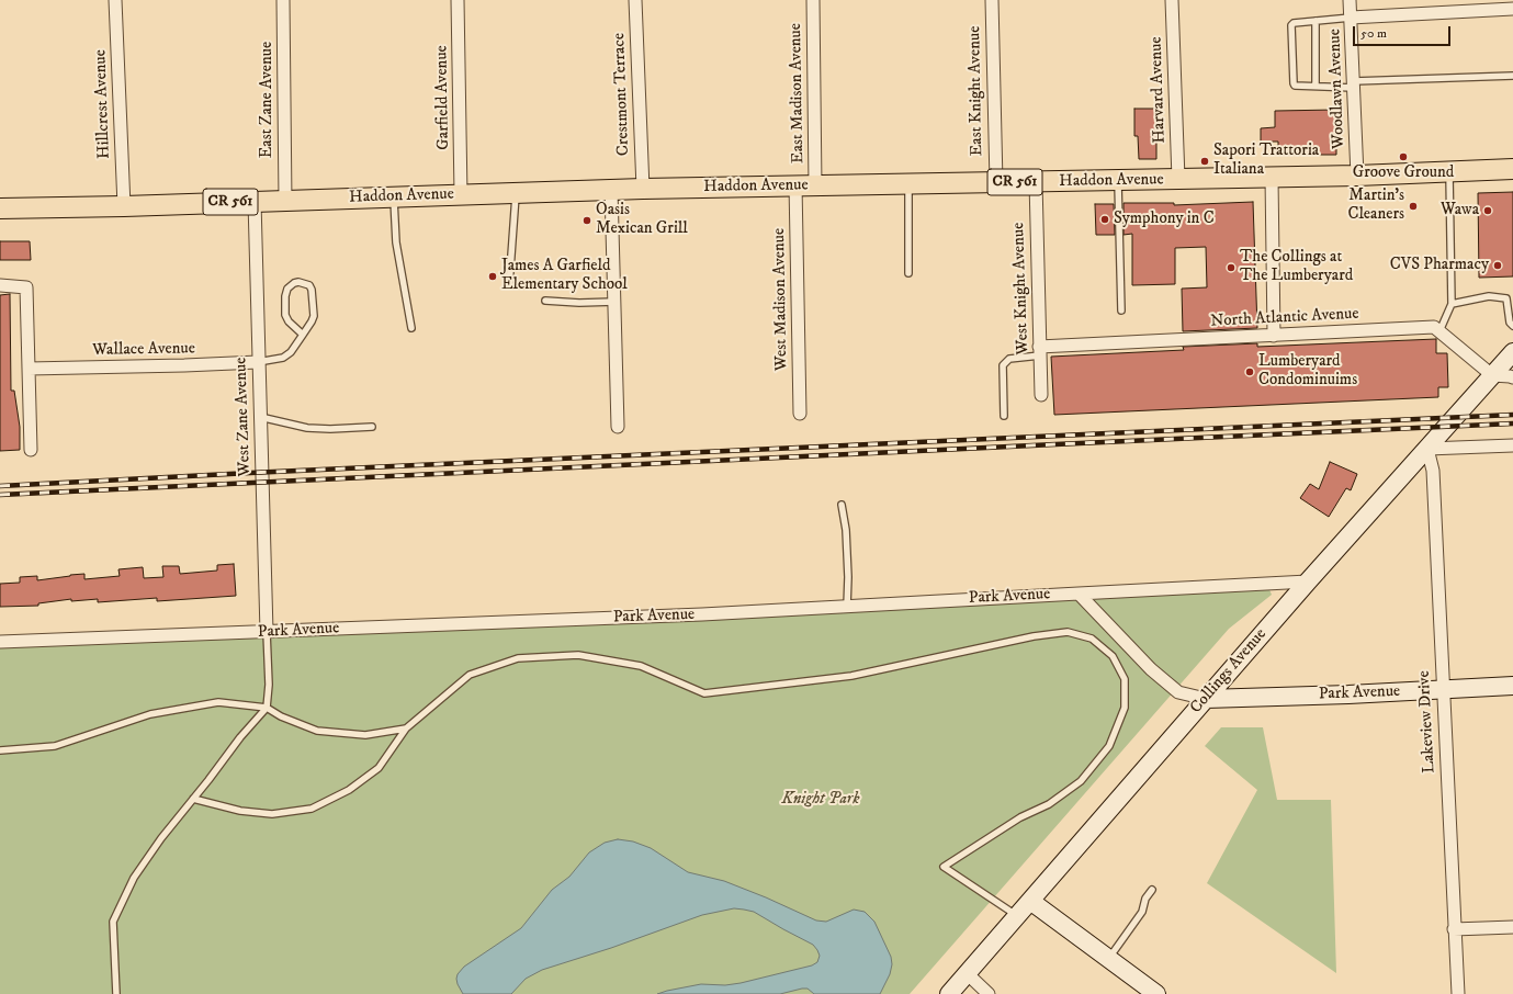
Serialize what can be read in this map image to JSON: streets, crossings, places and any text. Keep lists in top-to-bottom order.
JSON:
{
  "streets": {
    "main road": [
      "Haddon Avenue",
      "CR 561",
      "Park Avenue",
      "Collings Avenue"
    ],
    "street": [
      "Woodlawn Avenue",
      "Harvard Avenue",
      "East Knight Avenue",
      "East Madison Avenue",
      "Crestmont Terrace",
      "Garfield Avenue",
      "East Zane Avenue",
      "Hillcrest Avenue",
      "West Knight Avenue",
      "West Madison Avenue",
      "North Atlantic Avenue",
      "Wallace Avenue",
      "West Zane Avenue",
      "Lakeview Drive"
    ]
  },
  "crossings": [
    ["Woodlawn Avenue", "Haddon Avenue"],
    ["Harvard Avenue", "Haddon Avenue"],
    ["East Knight Avenue", "Haddon Avenue"],
    ["East Madison Avenue", "Haddon Avenue"],
    ["Crestmont Terrace", "Haddon Avenue"],
    ["Garfield Avenue", "Haddon Avenue"],
    ["East Zane Avenue", "Haddon Avenue"],
    ["Hillcrest Avenue", "Haddon Avenue"],
    ["Haddon Avenue", "West Knight Avenue"],
    ["Haddon Avenue", "West Madison Avenue"],
    ["Haddon Avenue", "West Zane Avenue"],
    ["West Knight Avenue", "North Atlantic Avenue"],
    ["North Atlantic Avenue", "Collings Avenue"],
    ["Wallace Avenue", "West Zane Avenue"],
    ["West Zane Avenue", "Park Avenue"],
    ["Park Avenue", "Collings Avenue"],
    ["Park Avenue", "Lakeview Drive"],
    ["Collings Avenue", "Lakeview Drive"]
  ],
  "parks": ["Knight Park"],
  "places": [
    "Groove Ground",
    "Sapori Trattoria Italiana",
    "Martin's Cleaners",
    "Wawa",
    "Symphony in C",
    "Oasis Mexican Grill",
    "CVS Pharmacy",
    "The Collings at The Lumberyard",
    "James A Garfield Elementary School",
    "Lumberyard Condominuims"
  ],
  "scale_bar": "50 m"
}
